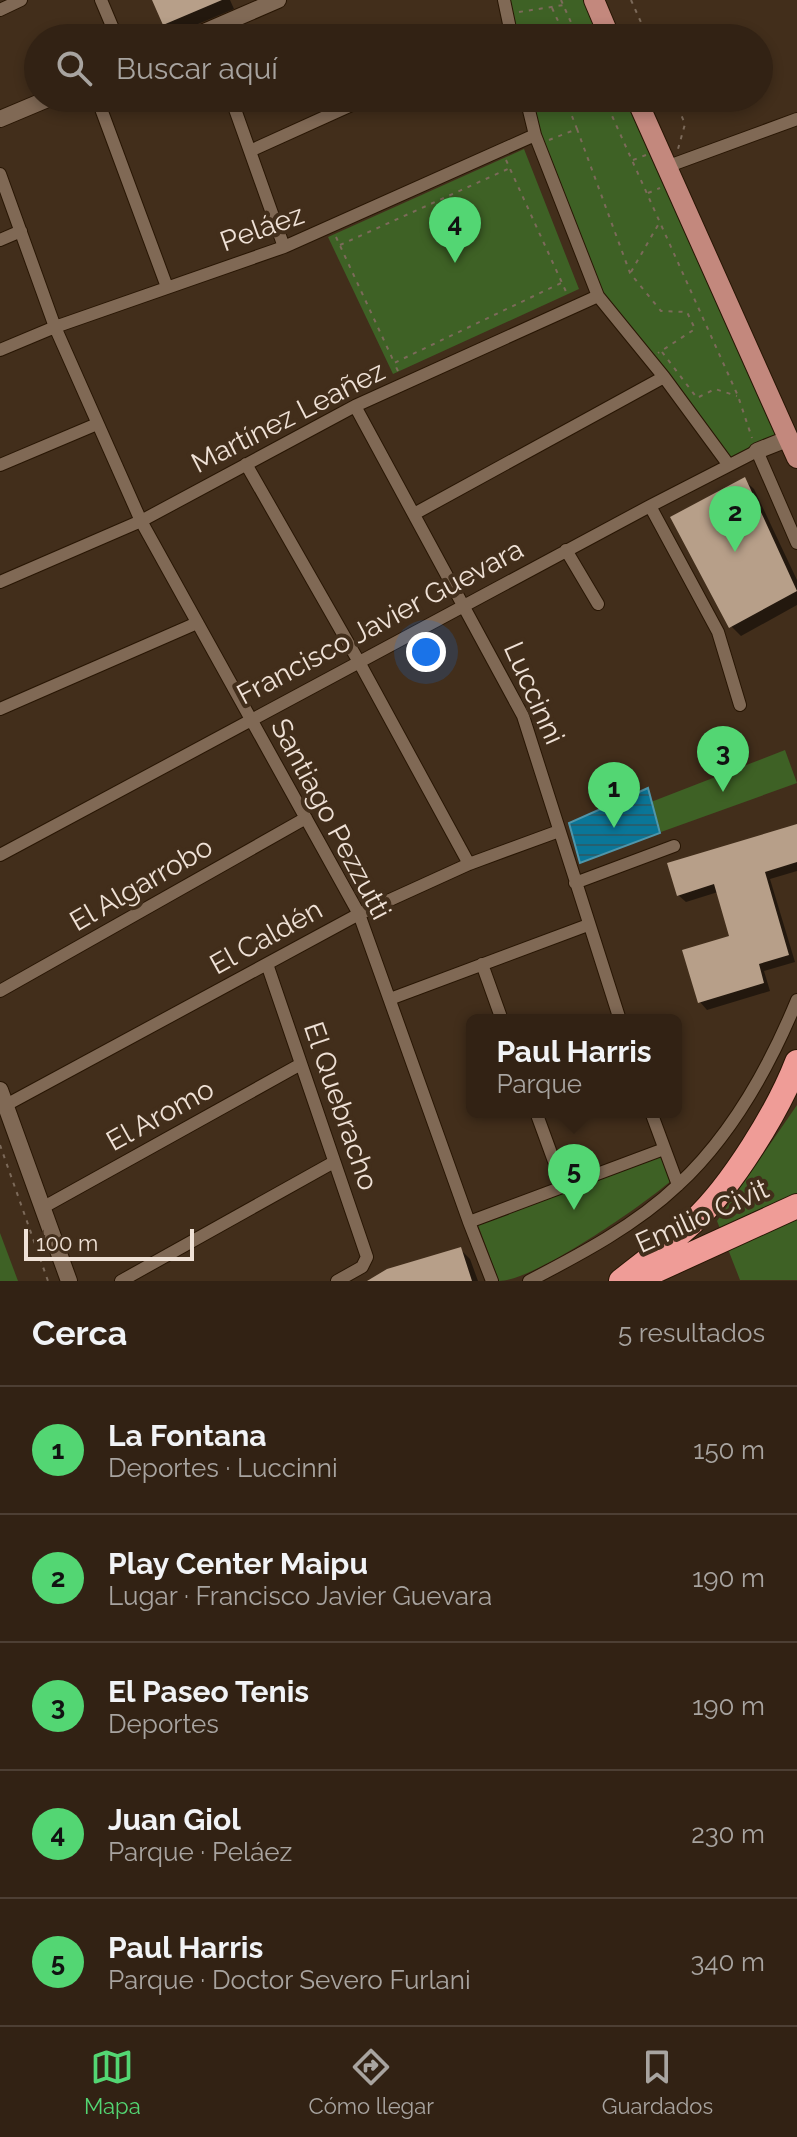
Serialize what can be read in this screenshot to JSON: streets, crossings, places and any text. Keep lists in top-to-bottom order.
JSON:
{
  "streets": {
    "highway": ["Emilio Civit"],
    "street": [
      "Peláez",
      "Martínez Leañez",
      "Francisco Javier Guevara",
      "Luccinni",
      "Santiago Pezzutti",
      "El Algarrobo",
      "El Caldén",
      "El Quebracho",
      "El Aromo"
    ]
  },
  "crossings": [
    ["Peláez", "Santiago Pezzutti"],
    ["Martínez Leañez", "Luccinni"],
    ["Martínez Leañez", "Santiago Pezzutti"],
    ["Francisco Javier Guevara", "Luccinni"],
    ["Francisco Javier Guevara", "Santiago Pezzutti"],
    ["Luccinni", "El Caldén"],
    ["Santiago Pezzutti", "El Algarrobo"],
    ["Santiago Pezzutti", "El Caldén"],
    ["El Caldén", "El Quebracho"],
    ["El Quebracho", "El Aromo"]
  ],
  "scale_bar": "100 m",
  "page": {
    "search": "Buscar aquí",
    "pins": [
      "4",
      "2",
      "3",
      "1",
      "5"
    ],
    "popup": ["Paul Harris", "Parque"],
    "scale": "100 m",
    "heading": ["Cerca", "5 resultados"],
    "list": [
      {
        "mark": "1",
        "name": "La Fontana",
        "note": "Deportes · Luccinni",
        "value": "150 m"
      },
      {
        "mark": "2",
        "name": "Play Center Maipu",
        "note": "Lugar · Francisco Javier Guevara",
        "value": "190 m"
      },
      {
        "mark": "3",
        "name": "El Paseo Tenis",
        "note": "Deportes",
        "value": "190 m"
      },
      {
        "mark": "4",
        "name": "Juan Giol",
        "note": "Parque · Peláez",
        "value": "230 m"
      },
      {
        "mark": "5",
        "name": "Paul Harris",
        "note": "Parque · Doctor Severo Furlani",
        "value": "340 m"
      }
    ],
    "nav": ["Mapa", "Cómo llegar", "Guardados"]
  }
}
